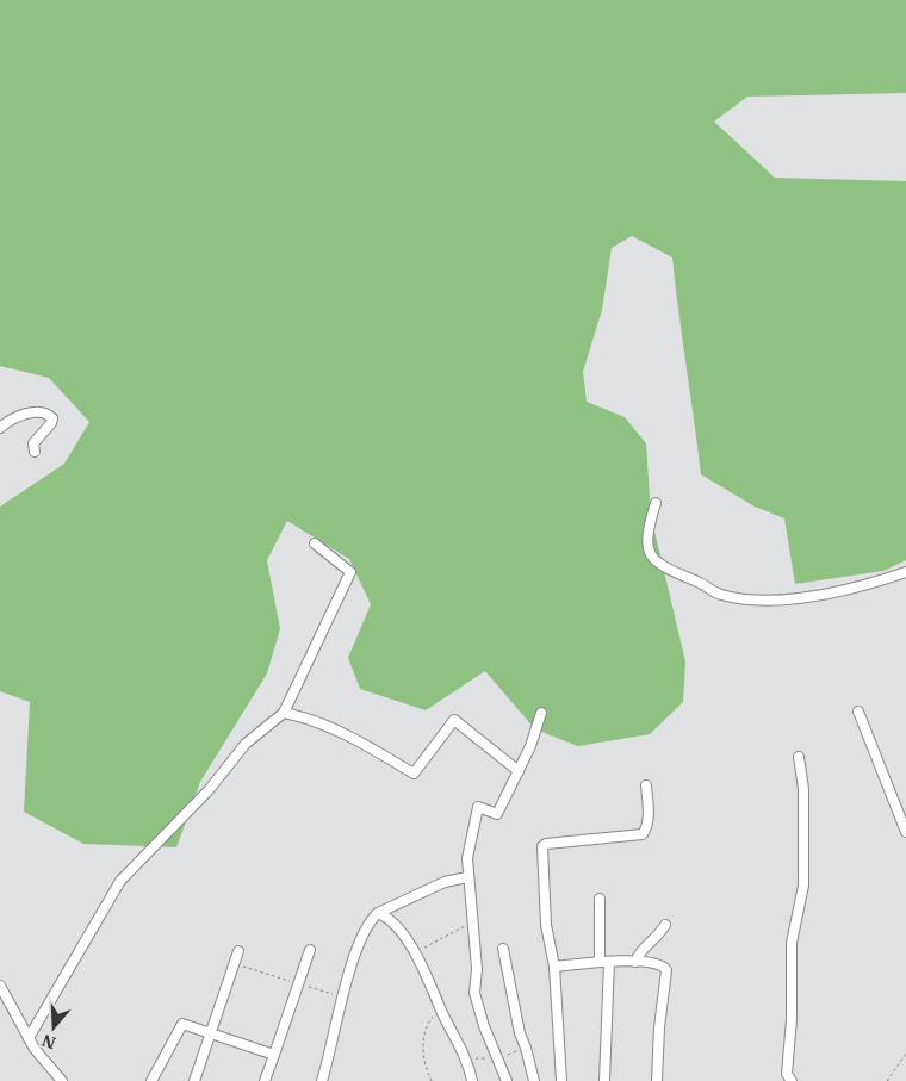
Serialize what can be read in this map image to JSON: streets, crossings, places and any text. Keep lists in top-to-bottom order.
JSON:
{
  "north": "bottom"
}
